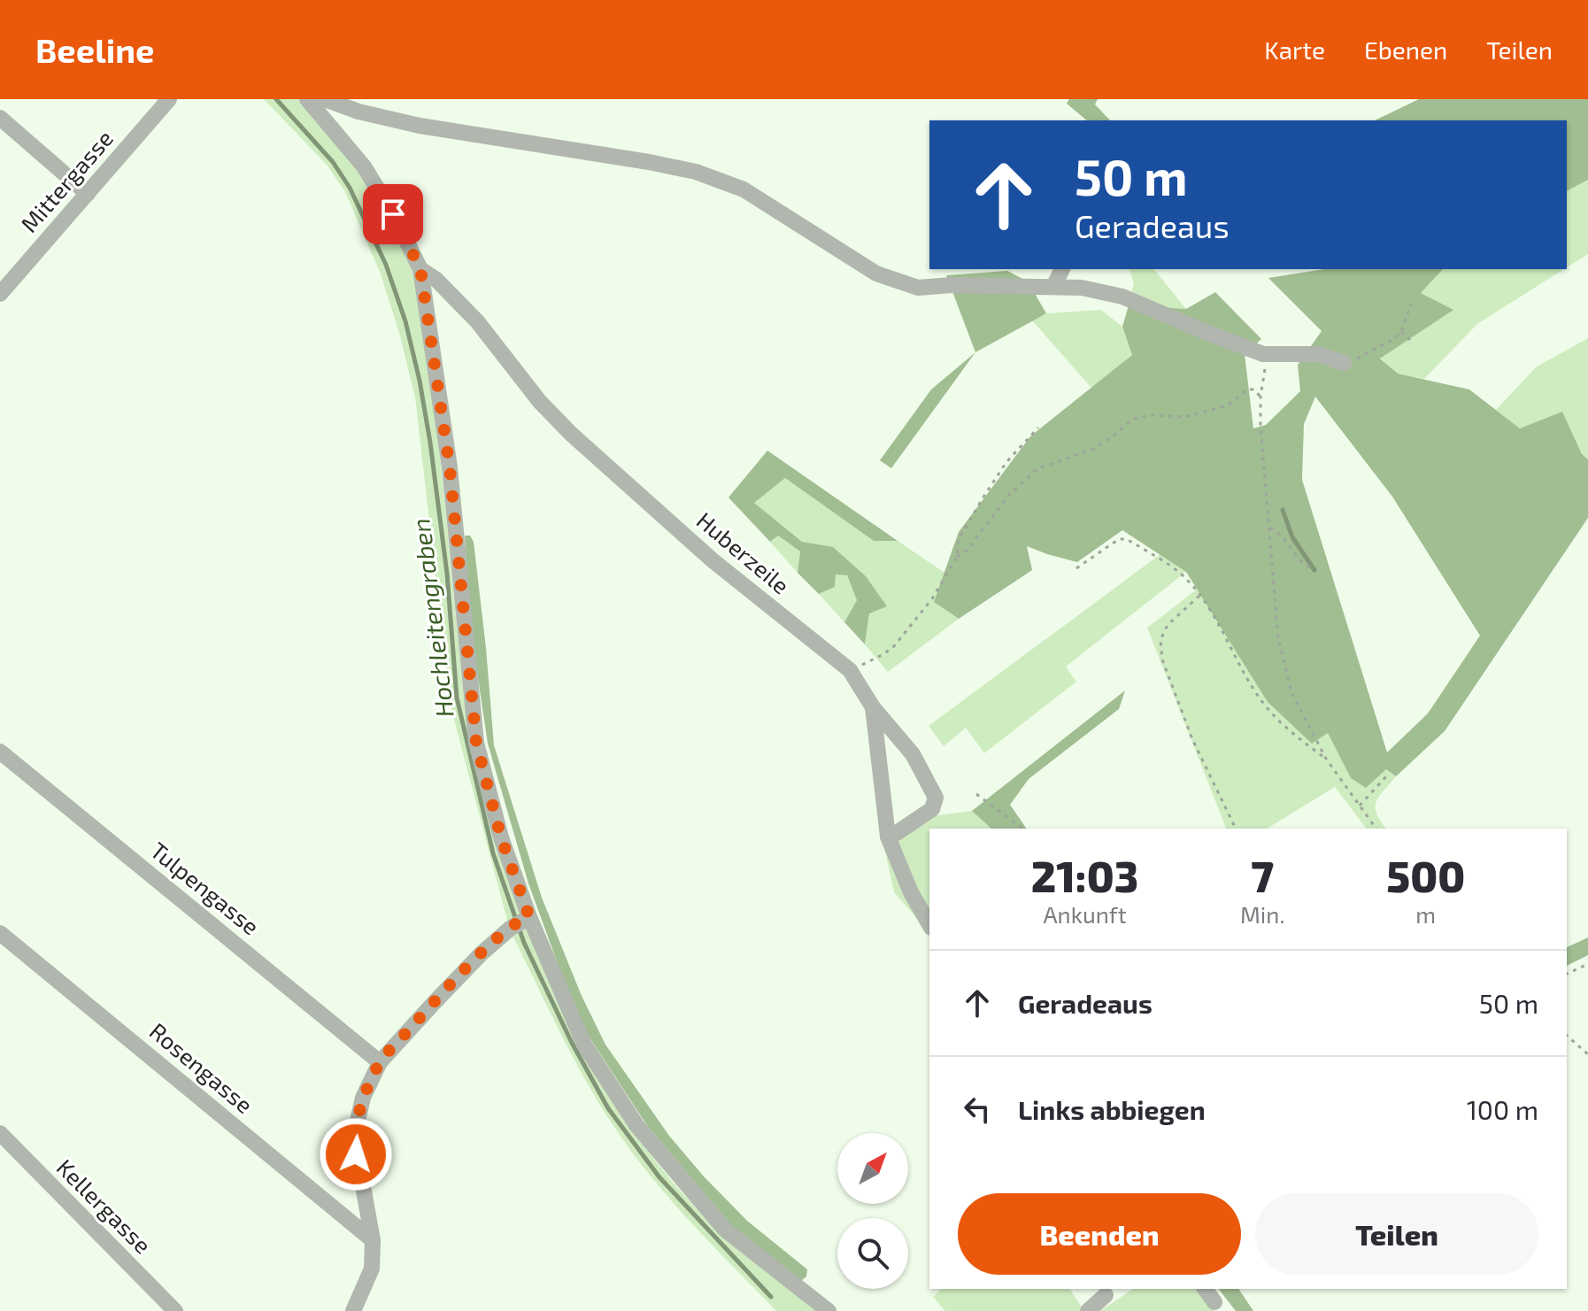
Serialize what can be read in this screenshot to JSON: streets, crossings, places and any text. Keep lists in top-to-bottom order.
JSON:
{
  "streets": {
    "street": [
      "Mittergasse",
      "Huberzeile",
      "Tulpengasse",
      "Rosengasse",
      "Kellergasse"
    ]
  },
  "water": ["Hochleitengraben"],
  "north": "top right",
  "page": {
    "header": "Beeline",
    "nav": ["Karte", "Ebenen", "Teilen"],
    "turn": ["50 m", "Geradeaus"],
    "eta": [
      "21:03",
      "Ankunft",
      "7",
      "Min.",
      "500",
      "m"
    ],
    "list": [
      {
        "name": "Geradeaus",
        "value": "50 m"
      },
      {
        "name": "Links abbiegen",
        "value": "100 m"
      }
    ],
    "buttons": ["Beenden", "Teilen"]
  }
}
